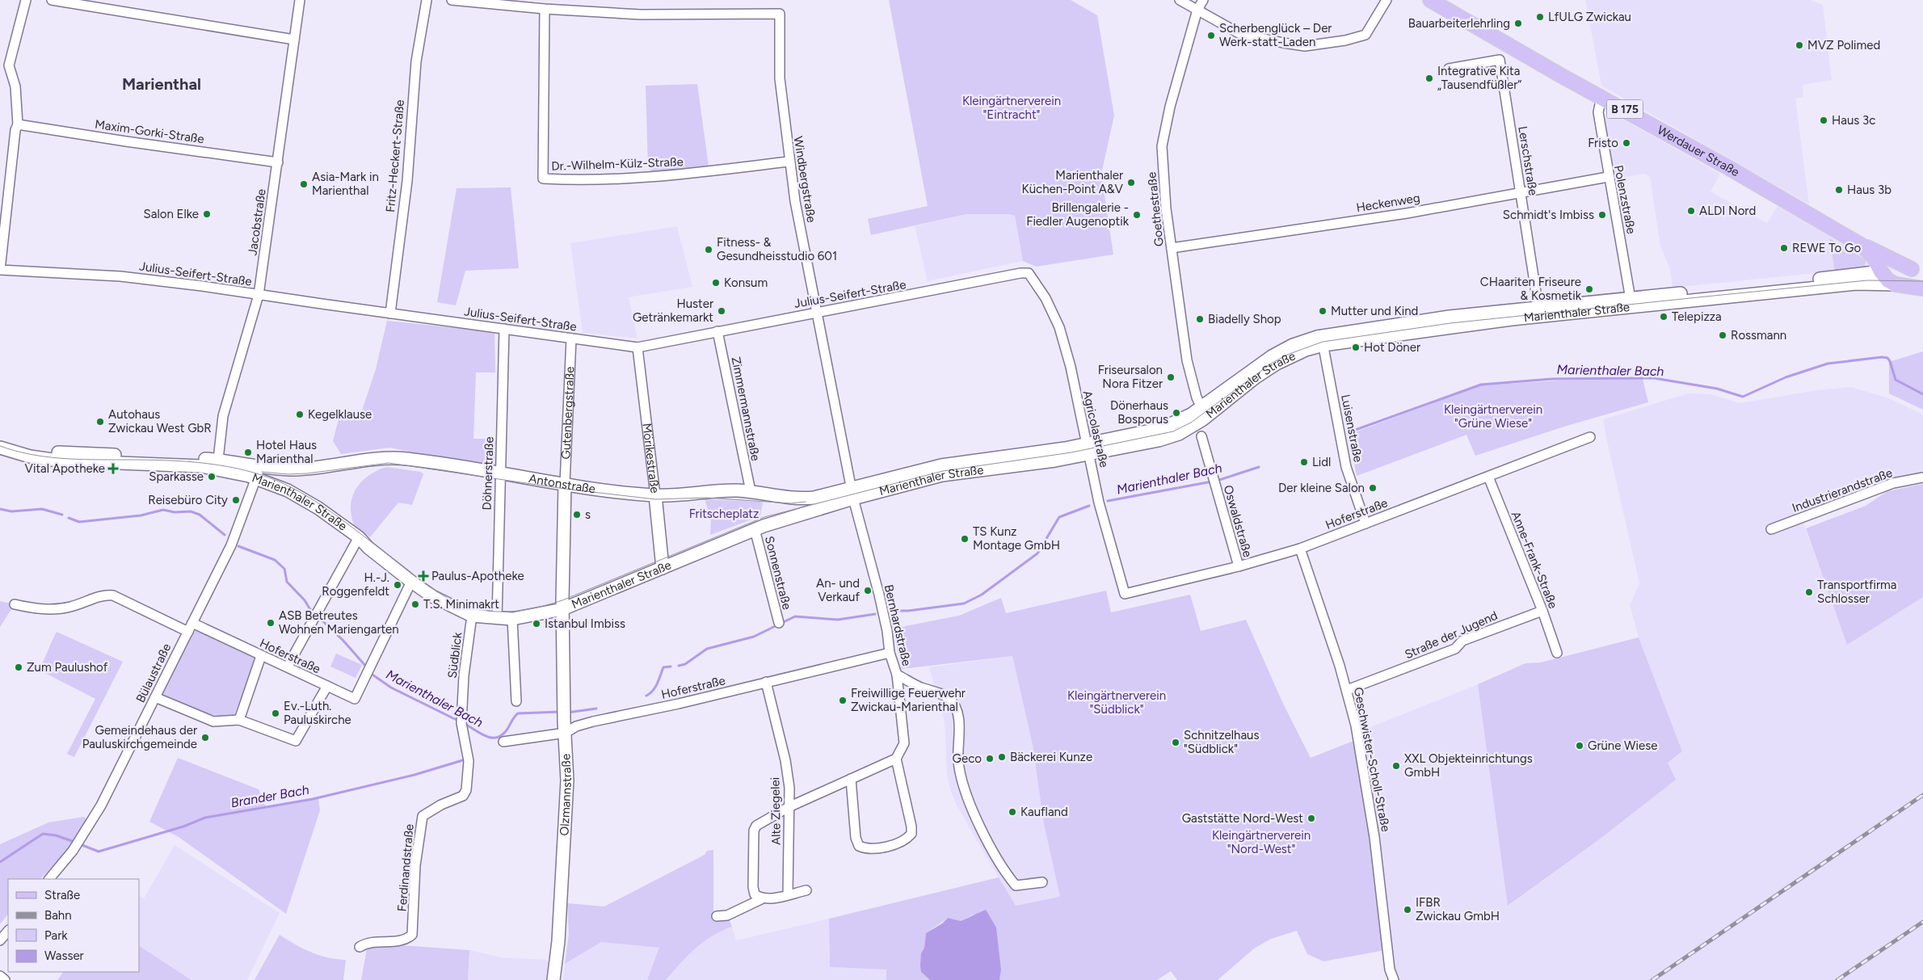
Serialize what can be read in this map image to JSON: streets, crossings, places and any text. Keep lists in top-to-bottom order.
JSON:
{
  "streets": {
    "main road": [
      "B 175",
      "Werdauer Straße",
      "Marienthaler Straße",
      "Gutenbergstraße",
      "Mörikestraße",
      "Antonstraße",
      "Olzmannstraße"
    ],
    "street": [
      "Maxim-Gorki-Straße",
      "Fritz-Heckert-Straße",
      "Lerschstraße",
      "Dr.-Wilhelm-Külz-Straße",
      "Windbergstraße",
      "Polenzstraße",
      "Heckenweg",
      "Goethestraße",
      "Jacobstraße",
      "Julius-Seifert-Straße",
      "Zimmermannstraße",
      "Luisenstraße",
      "Agricolastraße",
      "Döhnerstraße",
      "Industrierandstraße",
      "Hoferstraße",
      "Oswaldstraße",
      "Anne-Frank-Straße",
      "Sonnenstraße",
      "Bernhardstraße",
      "Straße der Jugend",
      "Südblick",
      "Bülaustraße",
      "Geschwister-Scholl-Straße",
      "Alte Ziegelei",
      "Ferdinandstraße"
    ]
  },
  "crossings": [
    ["Maxim-Gorki-Straße", "Jacobstraße"],
    ["Werdauer Straße", "Polenzstraße"],
    ["Werdauer Straße", "Marienthaler Straße"],
    ["Fritz-Heckert-Straße", "Julius-Seifert-Straße"],
    ["Lerschstraße", "Heckenweg"],
    ["Lerschstraße", "Marienthaler Straße"],
    ["Dr.-Wilhelm-Külz-Straße", "Windbergstraße"],
    ["Windbergstraße", "Julius-Seifert-Straße"],
    ["Windbergstraße", "Marienthaler Straße"],
    ["Windbergstraße", "Antonstraße"],
    ["Windbergstraße", "Bernhardstraße"],
    ["Polenzstraße", "Heckenweg"],
    ["Polenzstraße", "Marienthaler Straße"],
    ["Heckenweg", "Goethestraße"],
    ["Goethestraße", "Marienthaler Straße"],
    ["Jacobstraße", "Julius-Seifert-Straße"],
    ["Jacobstraße", "Marienthaler Straße"],
    ["Julius-Seifert-Straße", "Zimmermannstraße"],
    ["Julius-Seifert-Straße", "Gutenbergstraße"],
    ["Julius-Seifert-Straße", "Agricolastraße"],
    ["Julius-Seifert-Straße", "Mörikestraße"],
    ["Julius-Seifert-Straße", "Döhnerstraße"],
    ["Marienthaler Straße", "Gutenbergstraße"],
    ["Marienthaler Straße", "Luisenstraße"],
    ["Marienthaler Straße", "Agricolastraße"],
    ["Marienthaler Straße", "Mörikestraße"],
    ["Marienthaler Straße", "Döhnerstraße"],
    ["Marienthaler Straße", "Antonstraße"],
    ["Marienthaler Straße", "Hoferstraße"],
    ["Marienthaler Straße", "Sonnenstraße"],
    ["Marienthaler Straße", "Bernhardstraße"],
    ["Marienthaler Straße", "Südblick"],
    ["Marienthaler Straße", "Bülaustraße"],
    ["Marienthaler Straße", "Olzmannstraße"],
    ["Zimmermannstraße", "Antonstraße"],
    ["Gutenbergstraße", "Antonstraße"],
    ["Gutenbergstraße", "Olzmannstraße"],
    ["Luisenstraße", "Hoferstraße"],
    ["Agricolastraße", "Hoferstraße"],
    ["Mörikestraße", "Antonstraße"],
    ["Döhnerstraße", "Antonstraße"],
    ["Antonstraße", "Bernhardstraße"],
    ["Hoferstraße", "Oswaldstraße"],
    ["Hoferstraße", "Anne-Frank-Straße"],
    ["Hoferstraße", "Bernhardstraße"],
    ["Hoferstraße", "Bülaustraße"],
    ["Hoferstraße", "Geschwister-Scholl-Straße"],
    ["Hoferstraße", "Olzmannstraße"],
    ["Hoferstraße", "Alte Ziegelei"],
    ["Anne-Frank-Straße", "Straße der Jugend"],
    ["Straße der Jugend", "Geschwister-Scholl-Straße"],
    ["Südblick", "Ferdinandstraße"]
  ],
  "districts": ["Marienthal"],
  "water": ["Marienthaler Bach", "Brander Bach"],
  "parks": [
    "Kleingärtnerverein \"Eintracht\"",
    "Kleingärtnerverein \"Grüne Wiese\"",
    "Fritscheplatz",
    "Kleingärtnerverein \"Südblick\"",
    "Kleingärtnerverein \"Nord-West\""
  ],
  "places": {
    "other": [
      "LfULG Zwickau",
      "Bauarbeiterlehrling",
      "Scherbenglück – Der Werk-statt-Laden",
      "MVZ Polimed",
      "Integrative Kita „Tausendfüßler“",
      "Haus 3c",
      "Fristo",
      "Marienthaler Küchen-Point A&V",
      "Asia-Mark in Marienthal",
      "Haus 3b",
      "ALDI Nord",
      "Salon Elke",
      "Brillengalerie - Fiedler Augenoptik",
      "Schmidt's Imbiss",
      "REWE To Go",
      "Fitness- & Gesundheisstudio 601",
      "Konsum",
      "CHaariten Friseure & Kosmetik",
      "Huster Getränkemarkt",
      "Mutter und Kind",
      "Telepizza",
      "Biadelly Shop",
      "Rossmann",
      "Hot Döner",
      "Friseursalon Nora Fitzer",
      "Dönerhaus Bosporus",
      "Kegelklause",
      "Autohaus Zwickau West GbR",
      "Hotel Haus Marienthal",
      "Lidl",
      "Sparkasse",
      "Der kleine Salon",
      "Reisebüro City",
      "s",
      "TS Kunz Montage GmbH",
      "H.-J. Roggenfeldt",
      "An- und Verkauf",
      "Transportfirma Schlosser",
      "T.S. Minimakrt",
      "ASB Betreutes Wohnen Mariengarten",
      "Istanbul Imbiss",
      "Zum Paulushof",
      "Freiwillige Feuerwehr Zwickau-Marienthal",
      "Ev.-Luth. Pauluskirche",
      "Gemeindehaus der Pauluskirchgemeinde",
      "Schnitzelhaus \"Südblick\"",
      "Grüne Wiese",
      "Bäckerei Kunze",
      "Geco",
      "XXL Objekteinrichtungs GmbH",
      "Kaufland",
      "Gaststätte Nord-West",
      "IFBR Zwickau GmbH"
    ],
    "health": ["Vital Apotheke", "Paulus-Apotheke"]
  },
  "legend": [
    "Straße",
    "Bahn",
    "Park",
    "Wasser"
  ]
}
